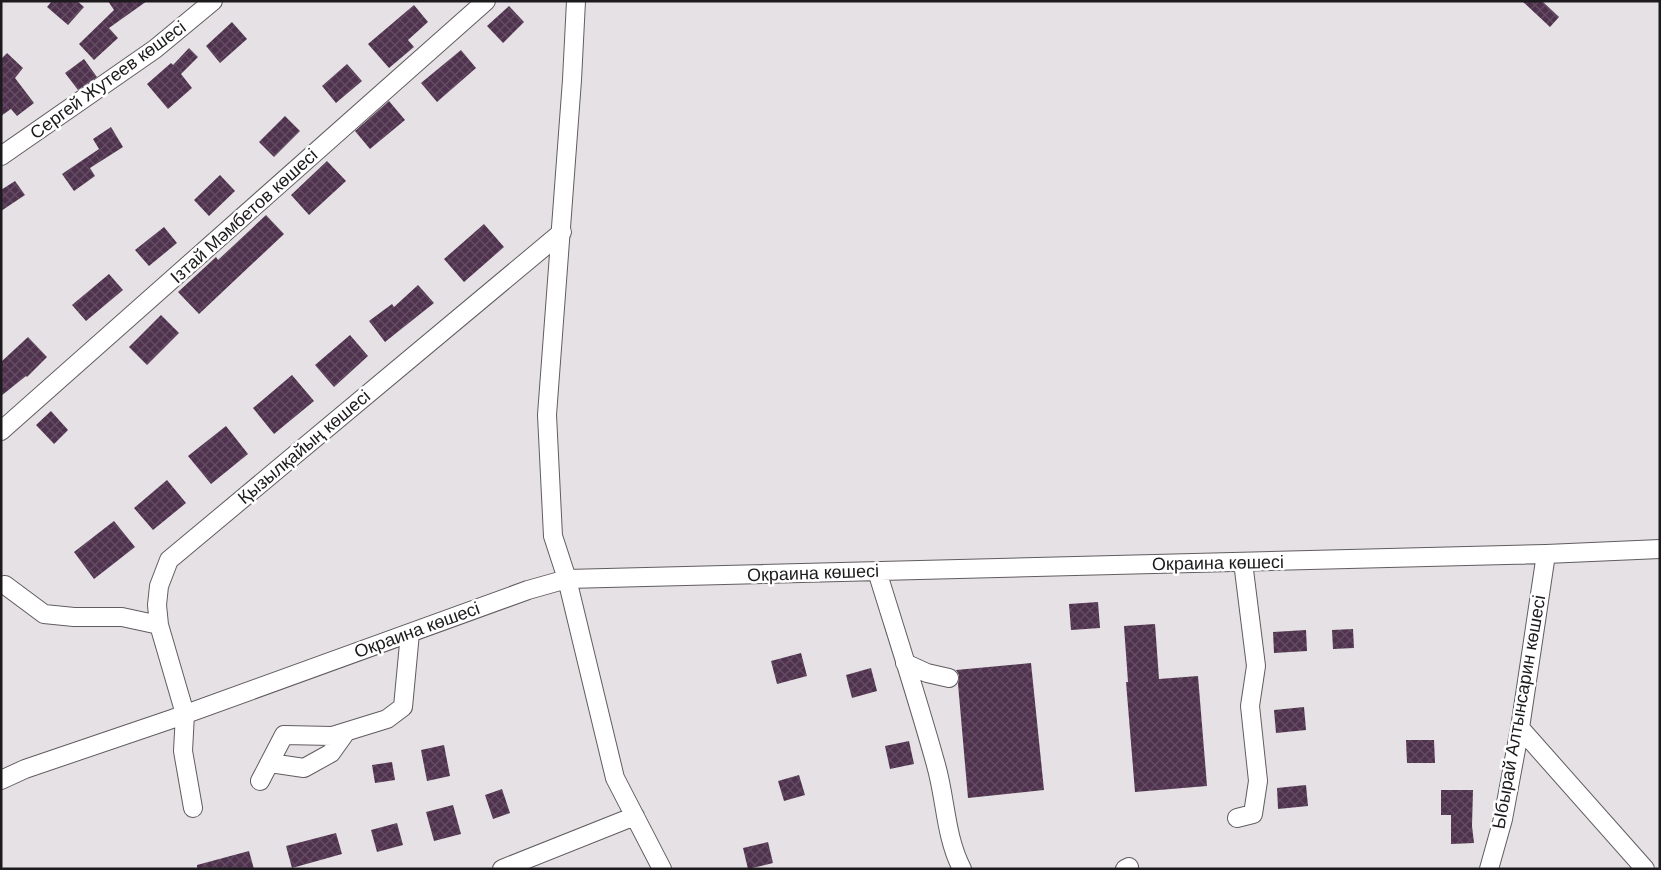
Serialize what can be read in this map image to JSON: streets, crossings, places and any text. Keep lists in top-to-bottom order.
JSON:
{
  "streets": {
    "street": [
      "Сергей Жутеев көшесі",
      "Ізтай Мәмбетов көшесі",
      "Қызылқайың көшесі",
      "Окраина көшесі",
      "Ыбырай Алтынсарин көшесі"
    ]
  },
  "crossings": [
    ["Қызылқайың көшесі", "Окраина көшесі"],
    ["Окраина көшесі", "Ыбырай Алтынсарин көшесі"]
  ]
}
